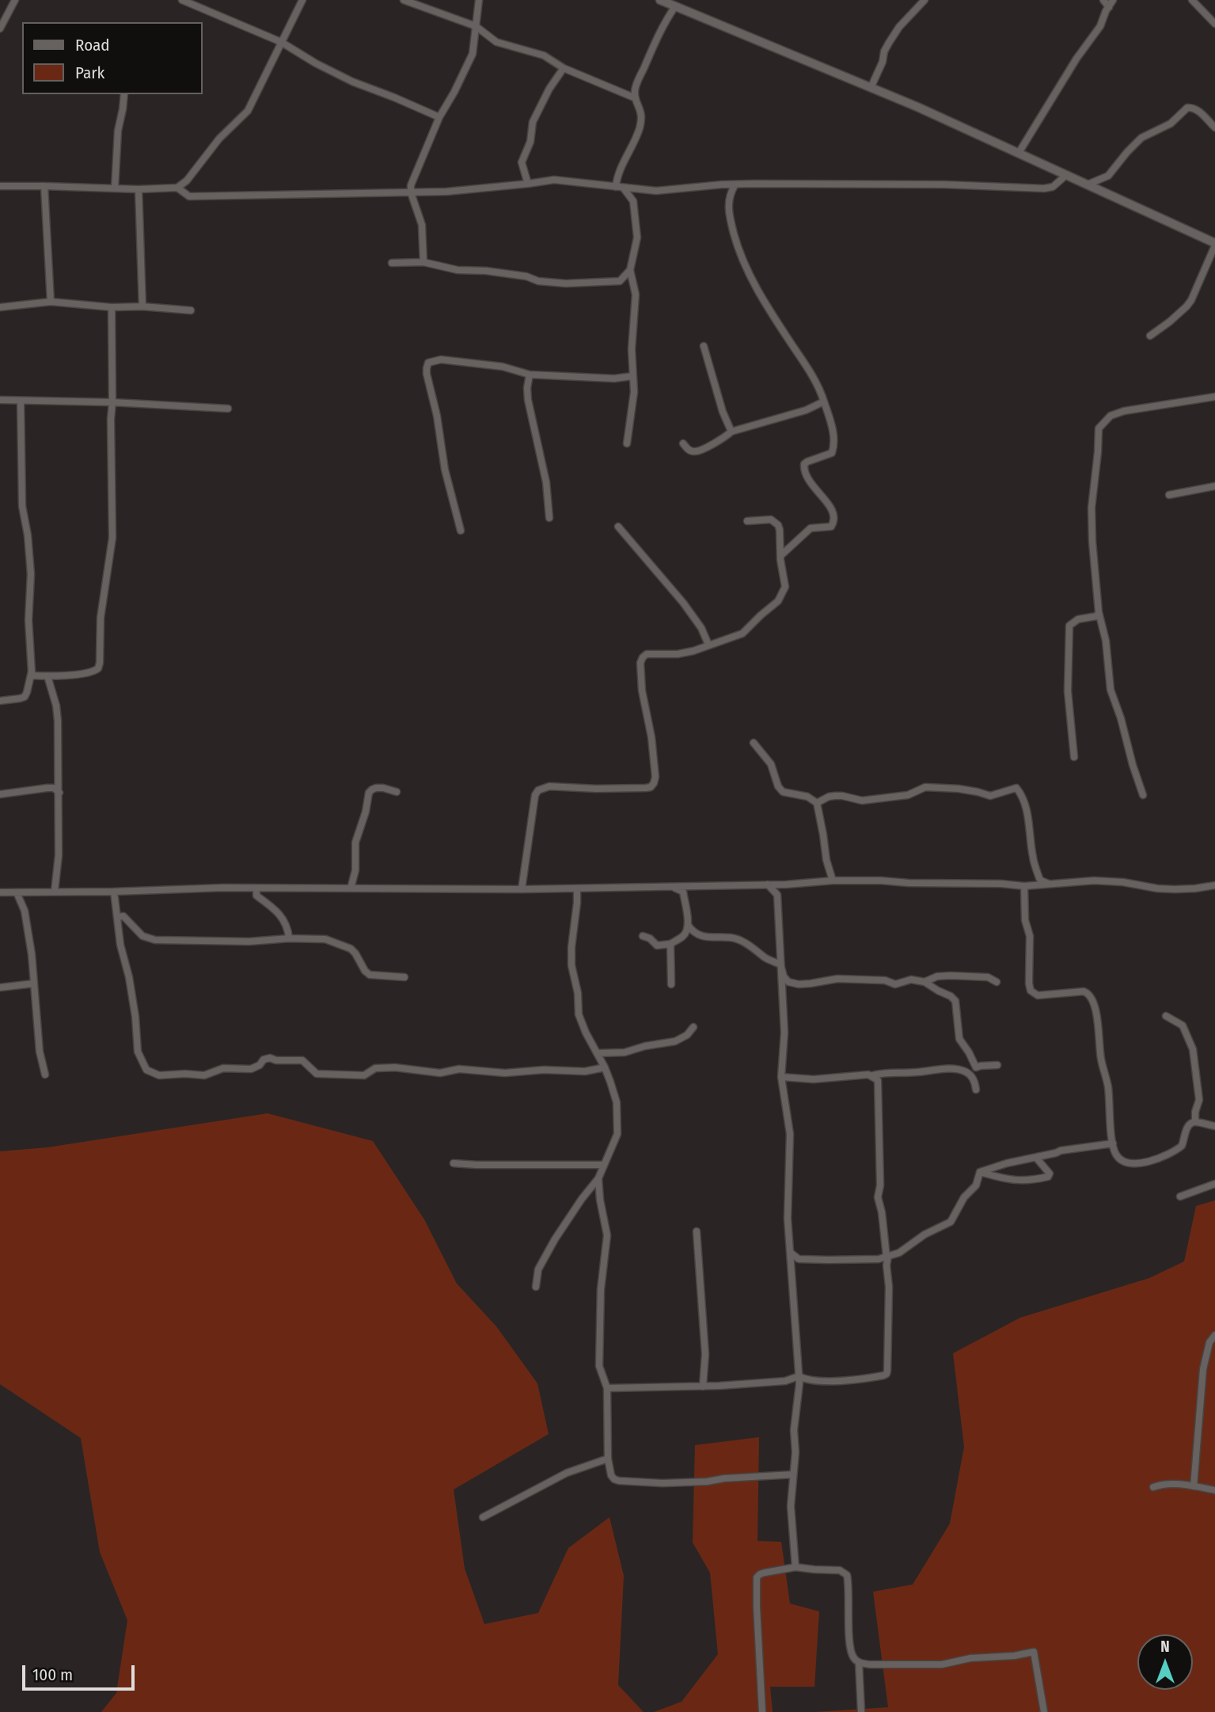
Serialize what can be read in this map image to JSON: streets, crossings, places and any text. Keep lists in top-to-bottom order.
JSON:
{
  "legend": ["Road", "Park"],
  "scale_bar": "100 m",
  "north": "top"
}
